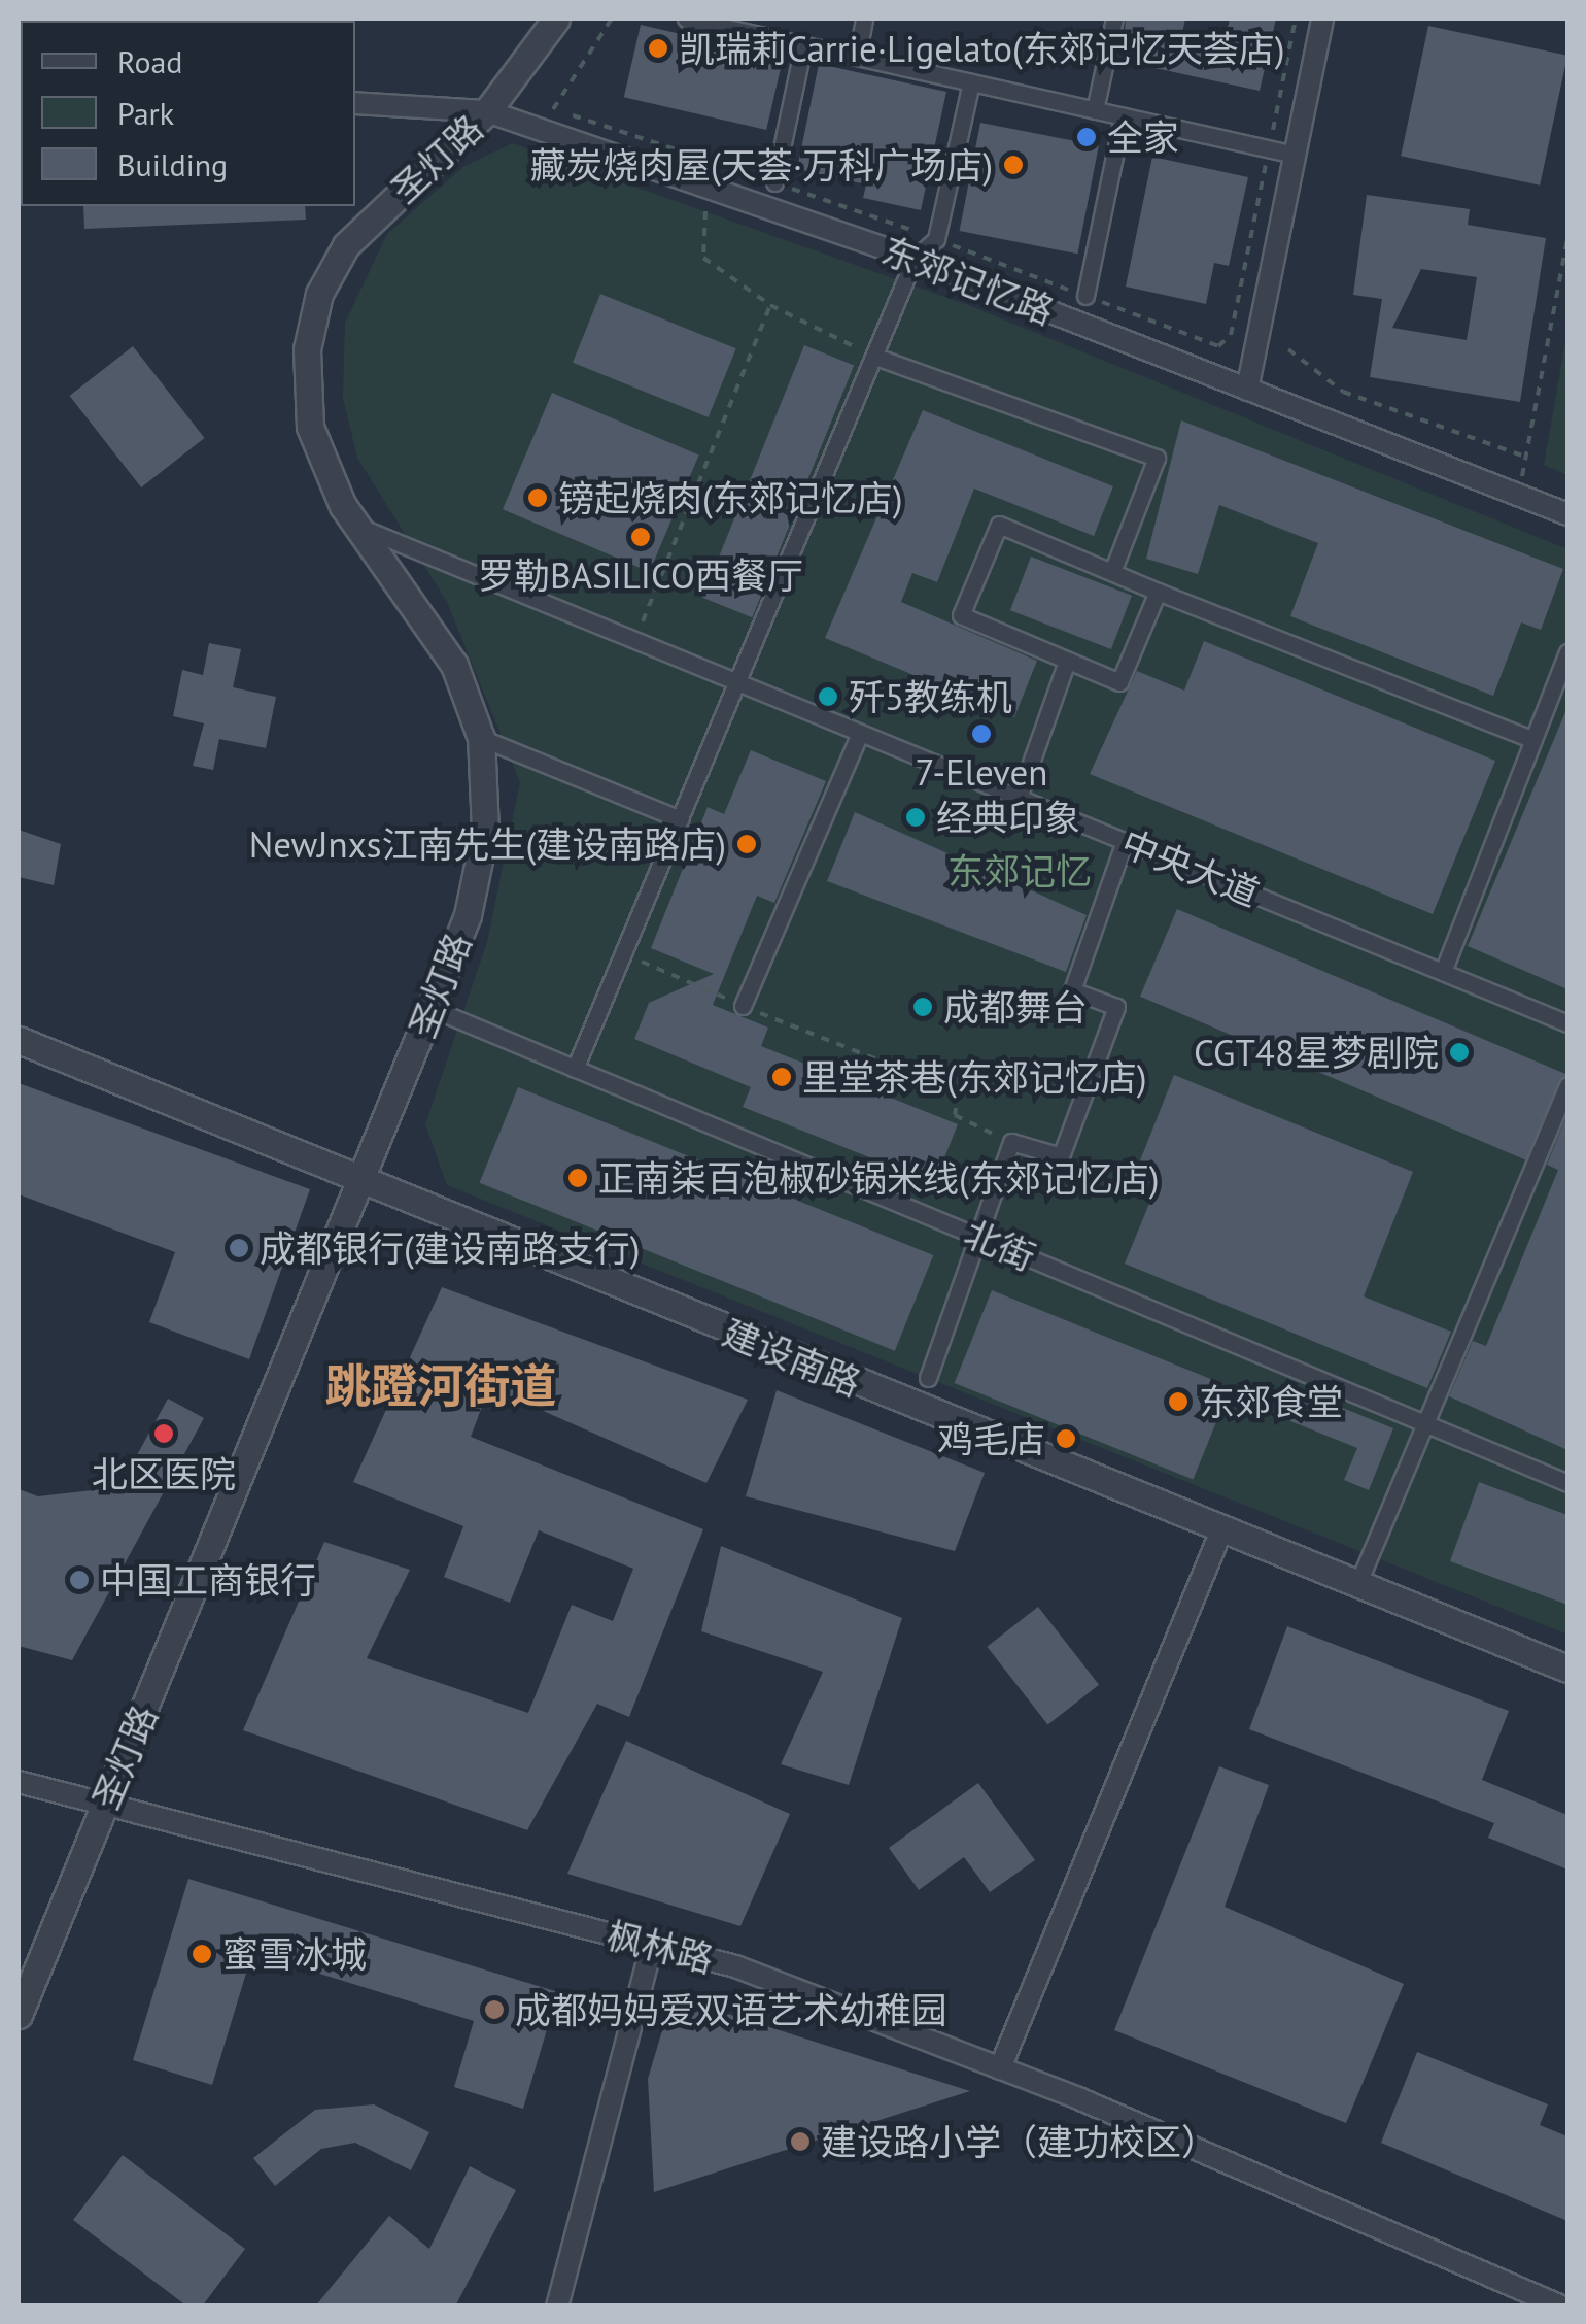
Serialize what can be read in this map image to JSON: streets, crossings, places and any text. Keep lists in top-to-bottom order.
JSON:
{
  "streets": {
    "street": [
      "圣灯路",
      "东郊记忆路",
      "中央大道",
      "北街",
      "建设南路",
      "枫林路"
    ]
  },
  "crossings": [
    ["圣灯路", "东郊记忆路"],
    ["圣灯路", "中央大道"],
    ["圣灯路", "北街"],
    ["圣灯路", "建设南路"],
    ["圣灯路", "枫林路"]
  ],
  "districts": ["跳蹬河街道"],
  "parks": ["东郊记忆"],
  "places": [
    "凯瑞莉Carrie·Ligelato(东郊记忆天荟店)",
    "全家",
    "藏炭烧肉屋(天荟·万科广场店)",
    "镑起烧肉(东郊记忆店)",
    "罗勒BASILICO西餐厅",
    "歼5教练机",
    "7-Eleven",
    "经典印象",
    "NewJnxs江南先生(建设南路店)",
    "成都舞台",
    "CGT48星梦剧院",
    "里堂茶巷(东郊记忆店)",
    "正南柒百泡椒砂锅米线(东郊记忆店)",
    "成都银行(建设南路支行)",
    "东郊食堂",
    "北区医院",
    "鸡毛店",
    "中国工商银行",
    "蜜雪冰城",
    "成都妈妈爱双语艺术幼稚园",
    "建设路小学（建功校区）"
  ],
  "legend": ["Road", "Park", "Building"]
}
